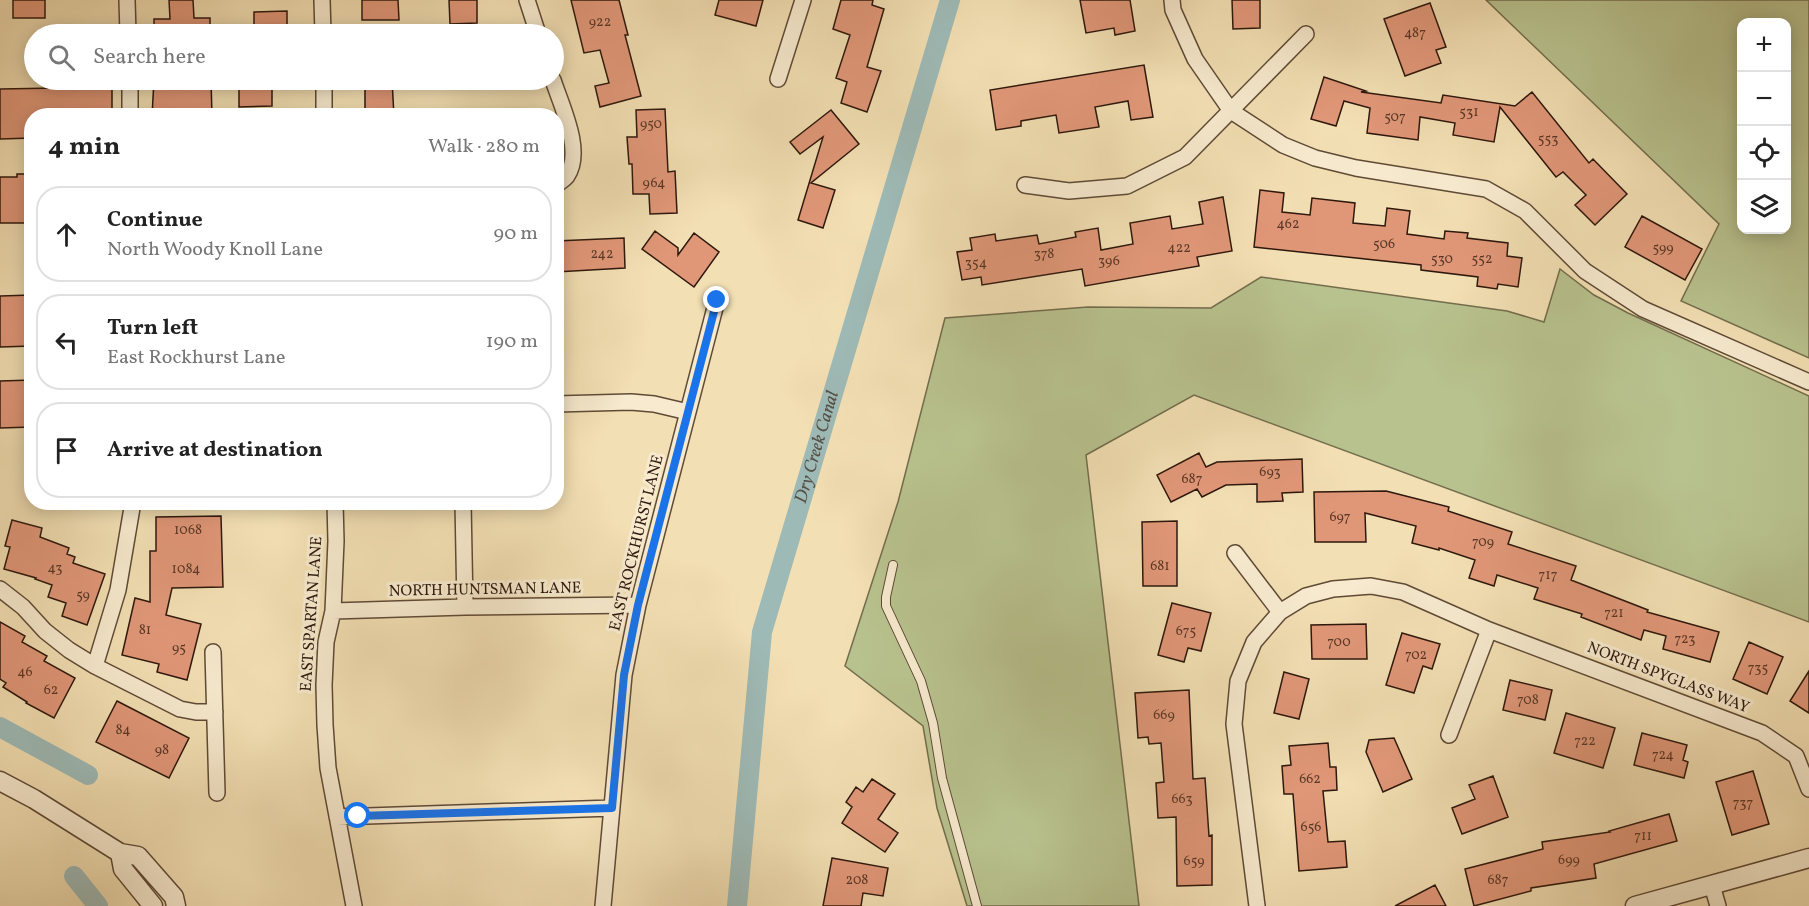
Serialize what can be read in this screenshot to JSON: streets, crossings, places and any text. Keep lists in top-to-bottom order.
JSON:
{
  "streets": {
    "street": [
      "EAST ROCKHURST LANE",
      "NORTH HUNTSMAN LANE",
      "EAST SPARTAN LANE",
      "NORTH SPYGLASS WAY"
    ]
  },
  "crossings": [
    ["EAST ROCKHURST LANE", "NORTH HUNTSMAN LANE"],
    ["NORTH HUNTSMAN LANE", "EAST SPARTAN LANE"]
  ],
  "water": ["Dry Creek Canal"],
  "house_numbers": [
    "922",
    "487",
    "531",
    "507",
    "950",
    "553",
    "964",
    "462",
    "506",
    "422",
    "599",
    "242",
    "378",
    "530",
    "552",
    "396",
    "354",
    "693",
    "687",
    "697",
    "1068",
    "709",
    "681",
    "43",
    "1084",
    "717",
    "59",
    "721",
    "81",
    "675",
    "723",
    "700",
    "95",
    "702",
    "735",
    "46",
    "62",
    "708",
    "669",
    "84",
    "722",
    "98",
    "724",
    "662",
    "663",
    "737",
    "656",
    "711",
    "699",
    "659",
    "208",
    "687"
  ],
  "page": {
    "map_buttons": ["+", "−"],
    "search": "Search here",
    "heading": ["4 min", "Walk · 280 m"],
    "list": [
      ["Continue", "North Woody Knoll Lane", "90 m"],
      ["Turn left", "East Rockhurst Lane", "190 m"],
      "Arrive at destination"
    ]
  }
}
